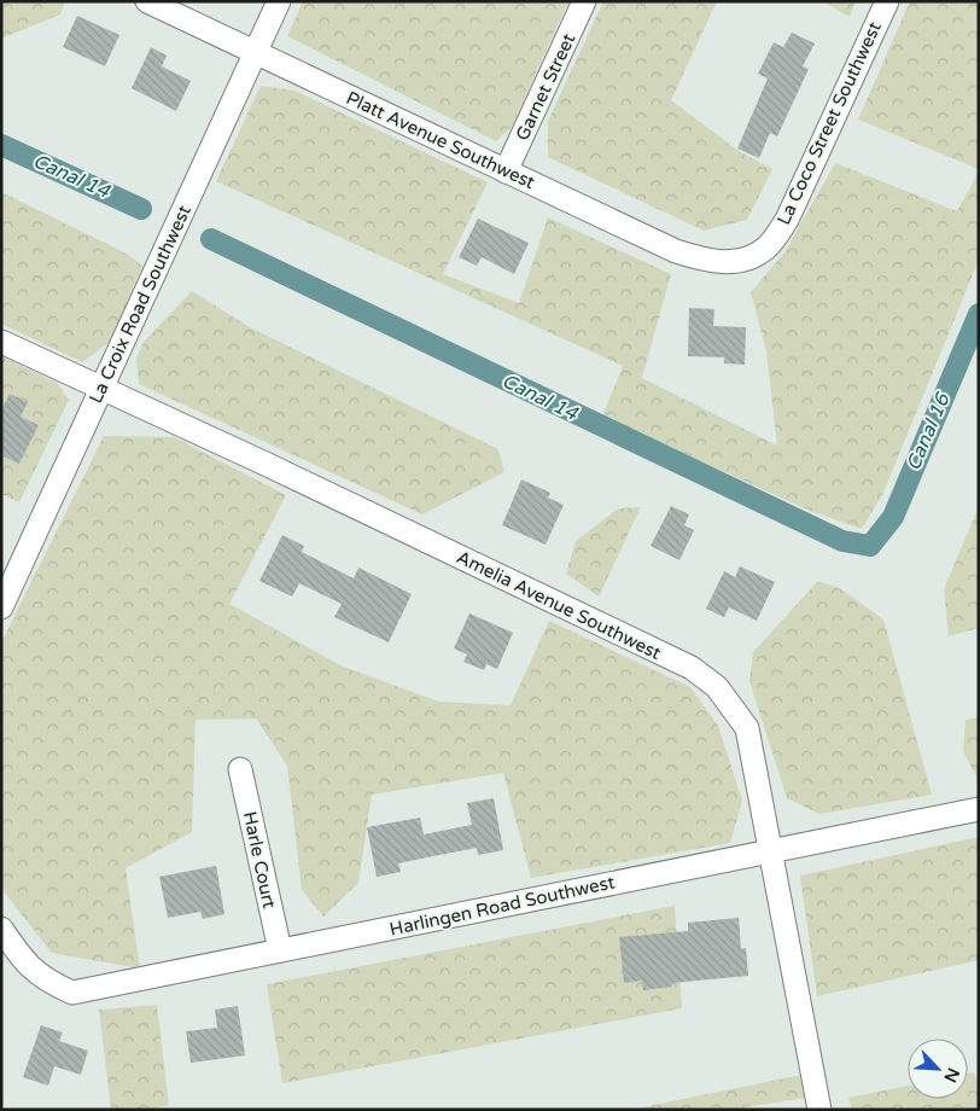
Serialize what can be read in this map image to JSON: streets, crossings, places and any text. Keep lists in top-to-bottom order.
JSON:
{
  "streets": {
    "street": [
      "Garnet Street",
      "La Coco Street Southwest",
      "Platt Avenue Southwest",
      "La Croix Road Southwest",
      "Amelia Avenue Southwest",
      "Harle Court",
      "Harlingen Road Southwest"
    ]
  },
  "crossings": [
    ["Garnet Street", "Platt Avenue Southwest"],
    ["La Coco Street Southwest", "Platt Avenue Southwest"],
    ["Platt Avenue Southwest", "La Croix Road Southwest"],
    ["La Croix Road Southwest", "Amelia Avenue Southwest"],
    ["Amelia Avenue Southwest", "Harlingen Road Southwest"],
    ["Harle Court", "Harlingen Road Southwest"]
  ],
  "water": ["Canal 14", "Canal 16"],
  "north": "bottom right"
}
